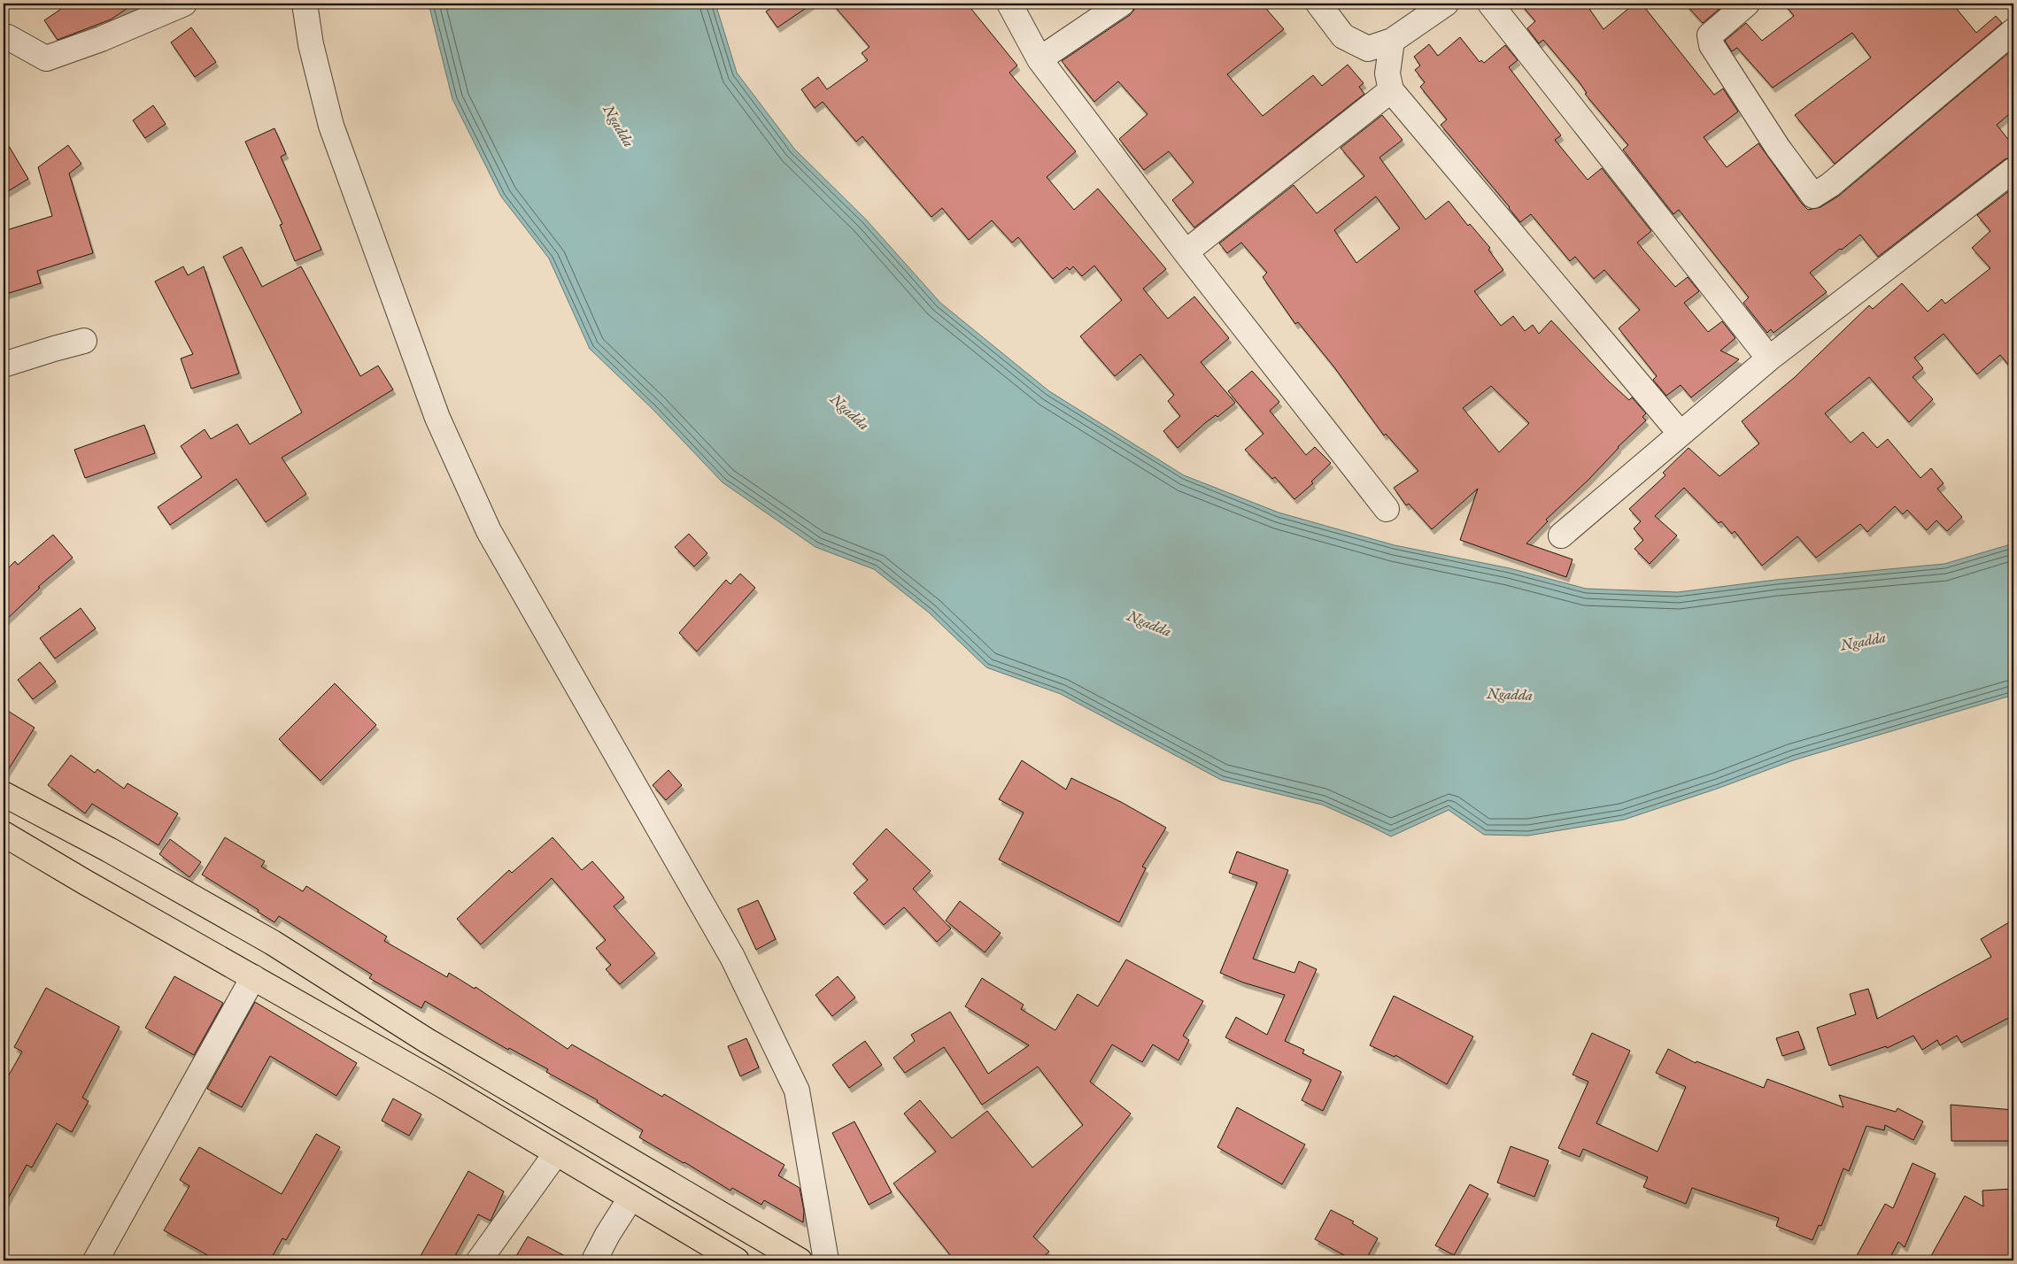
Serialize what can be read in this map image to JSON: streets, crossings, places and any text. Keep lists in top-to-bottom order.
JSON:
{
  "water": ["Ngadda"]
}
